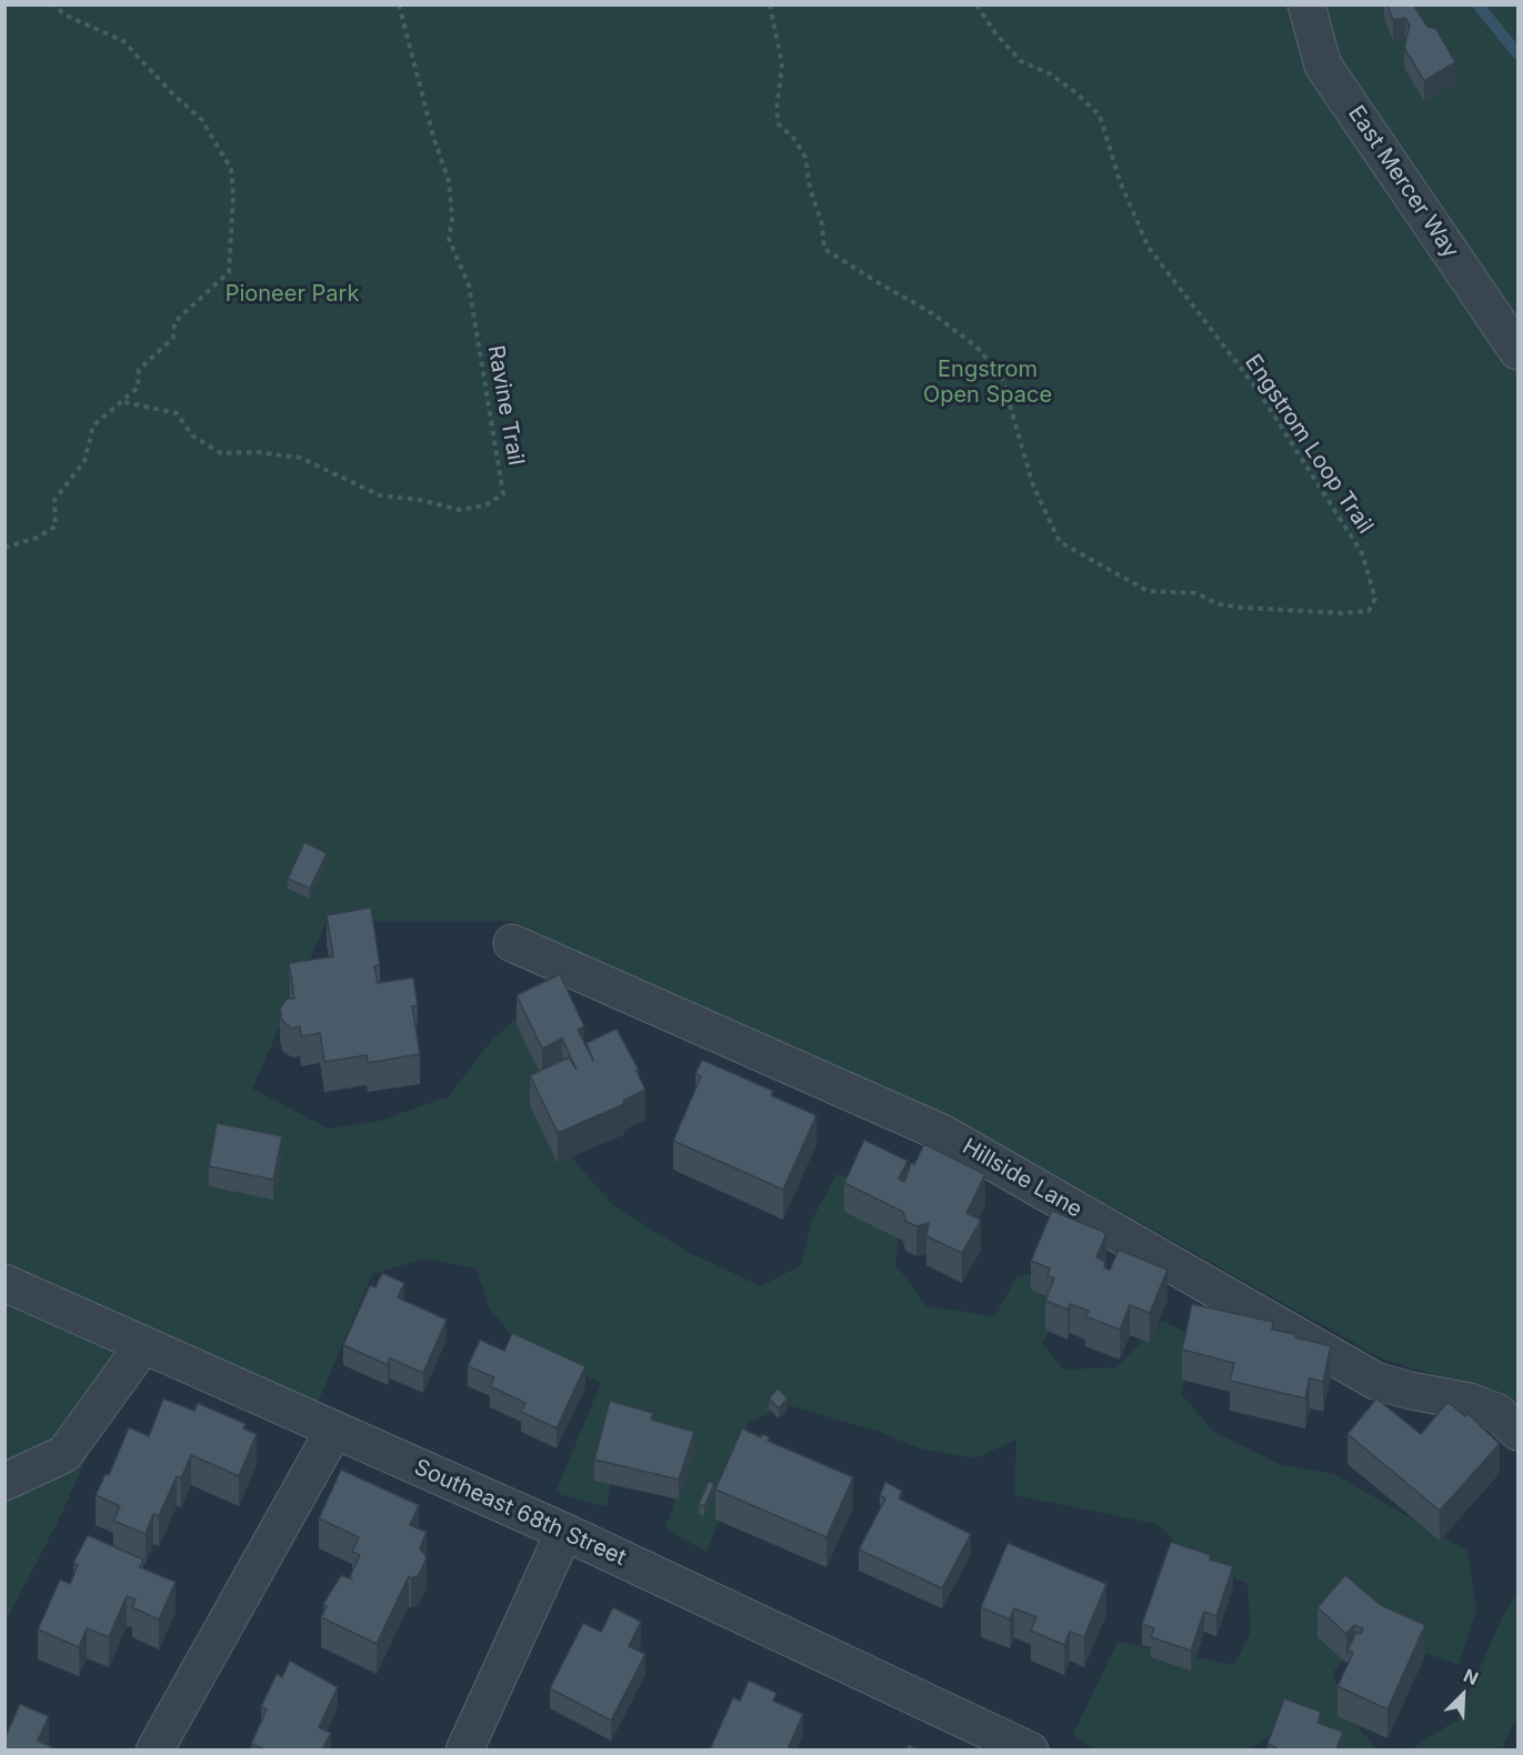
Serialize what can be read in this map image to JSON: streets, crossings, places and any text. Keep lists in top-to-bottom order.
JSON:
{
  "streets": {
    "street": ["East Mercer Way", "Hillside Lane", "Southeast 68th Street"],
    "path": ["Ravine Trail", "Engstrom Loop Trail"]
  },
  "parks": ["Pioneer Park", "Engstrom Open Space"],
  "north": "top right"
}
